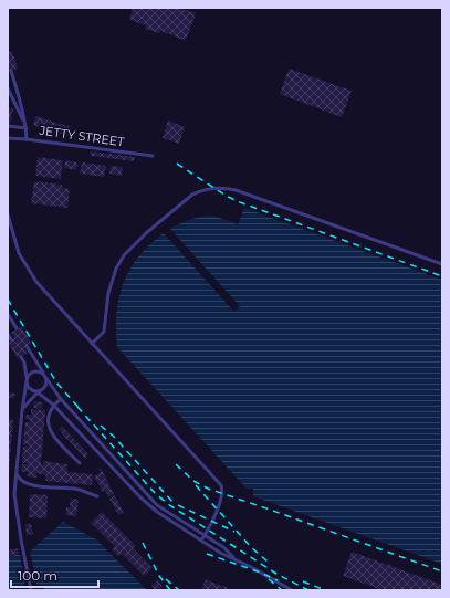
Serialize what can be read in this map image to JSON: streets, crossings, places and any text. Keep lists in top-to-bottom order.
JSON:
{
  "streets": {
    "lane": ["JETTY STREET"]
  },
  "scale_bar": "100 m"
}
